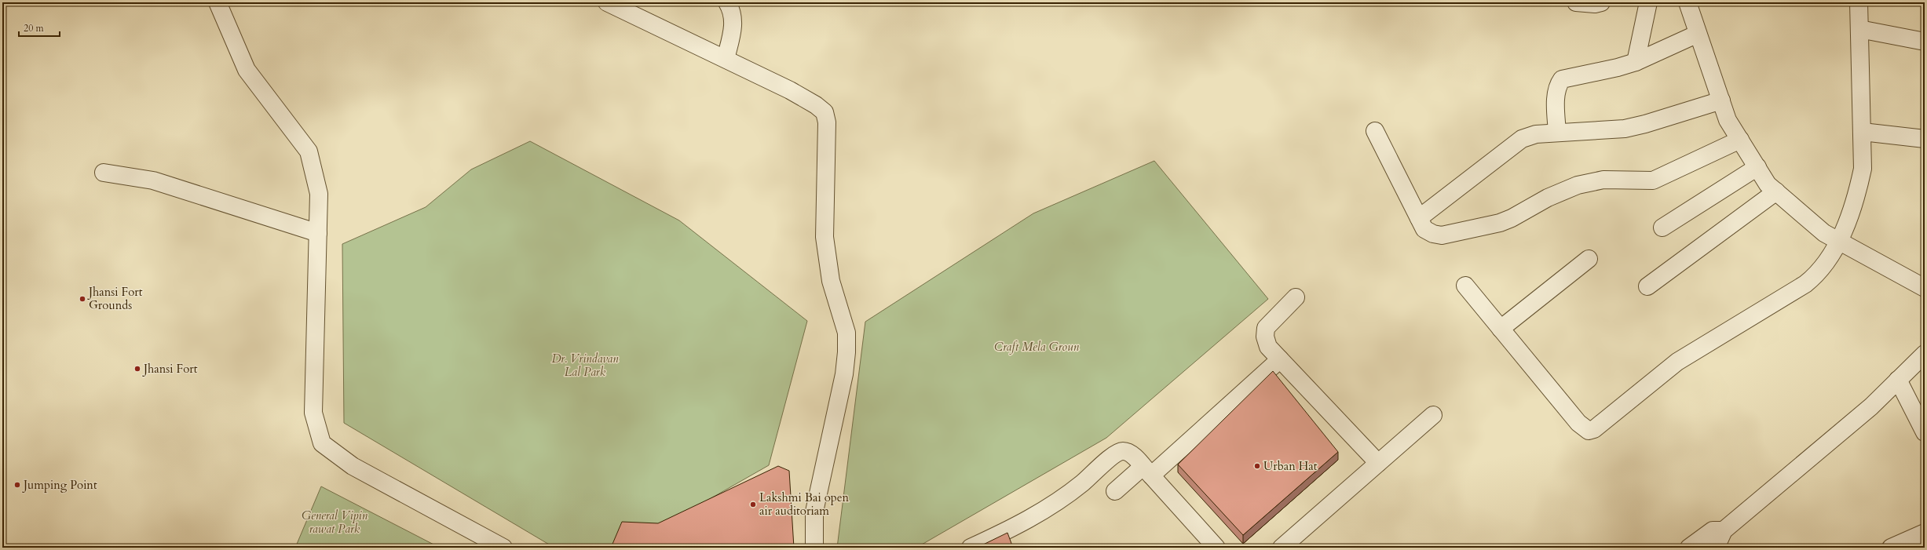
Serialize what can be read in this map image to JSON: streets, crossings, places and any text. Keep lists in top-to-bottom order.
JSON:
{
  "parks": ["Craft Mela Groun", "Dr. Vrindavan Lal Park", "General Vipin rawat Park"],
  "places": [
    "Jhansi Fort Grounds",
    "Jhansi Fort",
    "Urban Hat",
    "Jumping Point",
    "Lakshmi Bai open air auditoriam"
  ],
  "scale_bar": "20 m"
}
